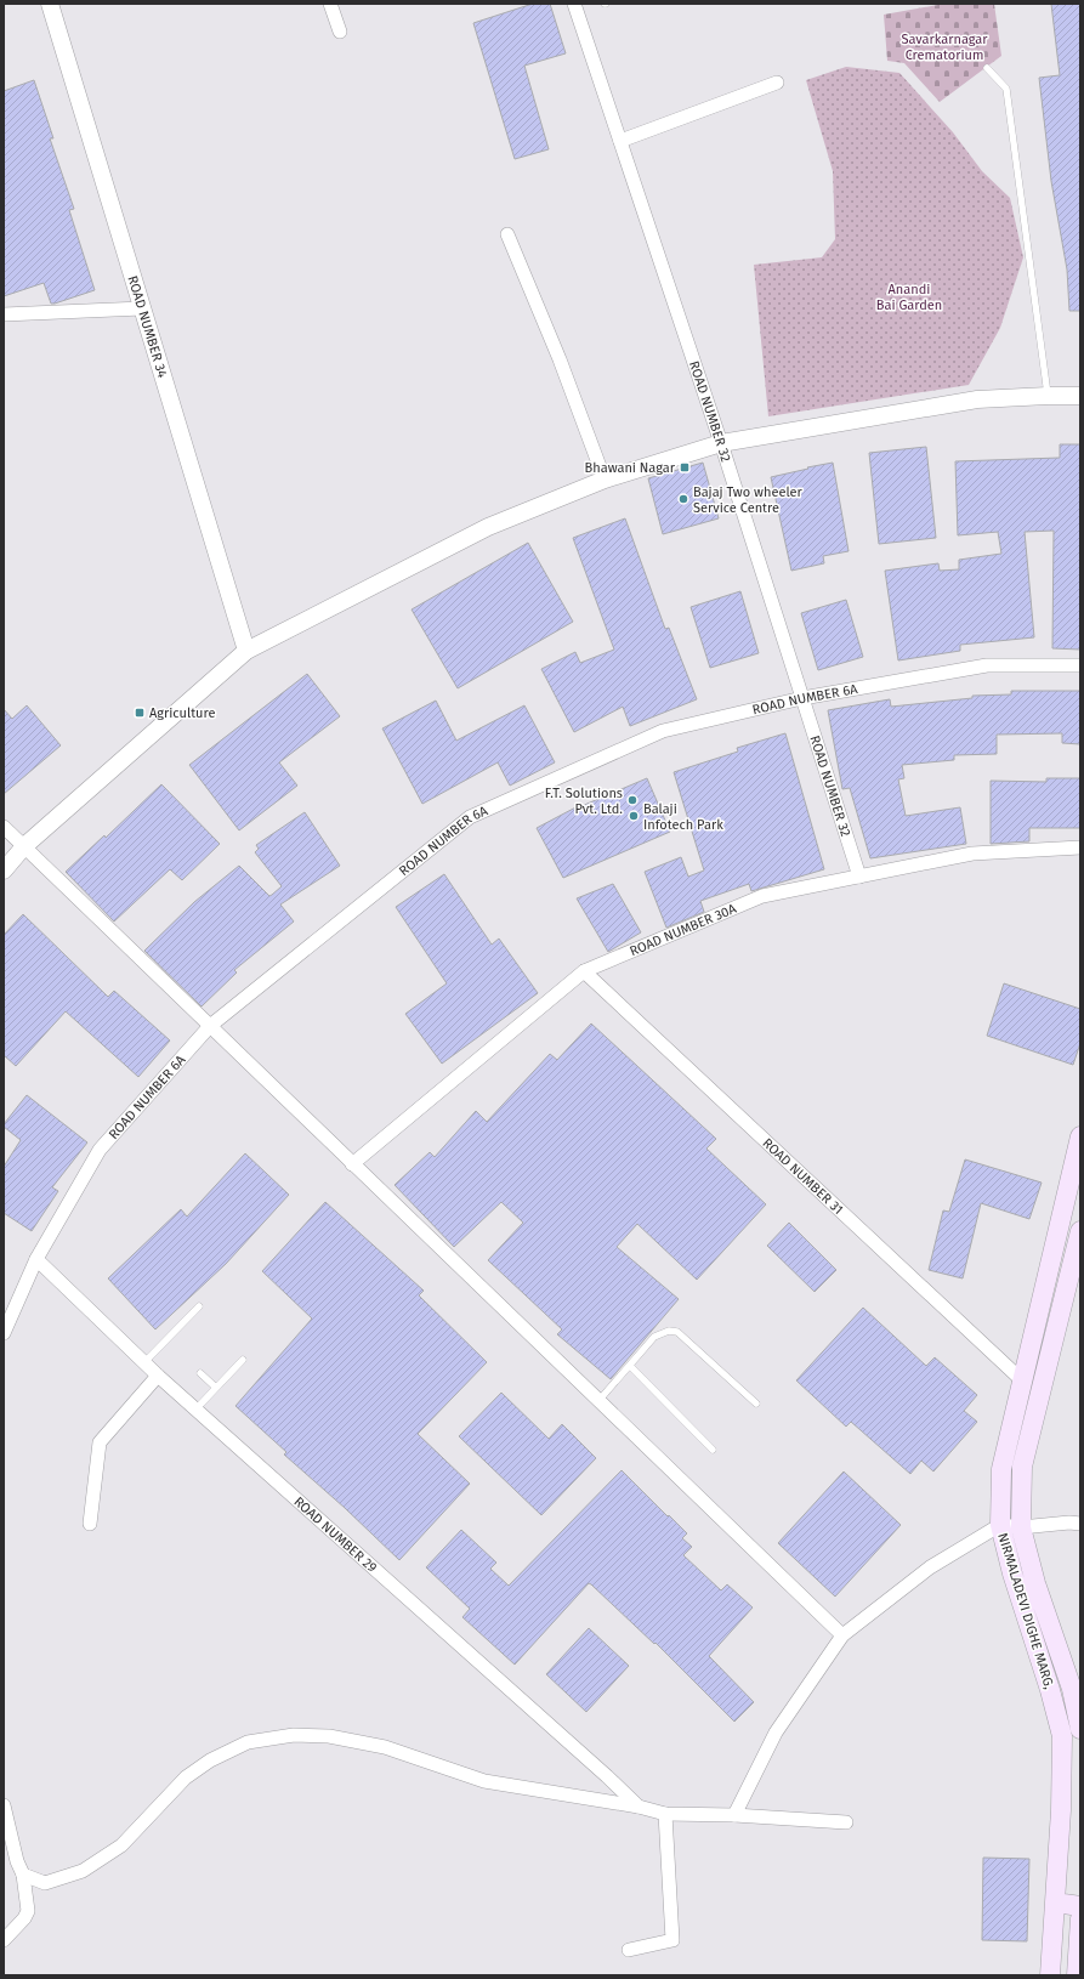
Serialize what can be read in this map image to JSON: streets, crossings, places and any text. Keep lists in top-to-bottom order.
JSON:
{
  "streets": {
    "main road": ["NIRMALADEVI DIGHE MARG,"],
    "street": [
      "ROAD NUMBER 34",
      "ROAD NUMBER 32",
      "ROAD NUMBER 6A",
      "ROAD NUMBER 30A",
      "ROAD NUMBER 31",
      "ROAD NUMBER 29"
    ]
  },
  "crossings": [
    ["ROAD NUMBER 32", "ROAD NUMBER 6A"],
    ["ROAD NUMBER 32", "ROAD NUMBER 30A"],
    ["ROAD NUMBER 6A", "ROAD NUMBER 29"],
    ["ROAD NUMBER 30A", "ROAD NUMBER 31"],
    ["ROAD NUMBER 31", "NIRMALADEVI DIGHE MARG,"]
  ],
  "parks": ["Savarkarnagar Crematorium", "Anandi Bai Garden"],
  "places": {
    "transit": ["Bhawani Nagar", "Agriculture"],
    "other": ["Bajaj Two wheeler Service Centre", "F.T. Solutions Pvt. Ltd.", "Balaji Infotech Park"]
  }
}
